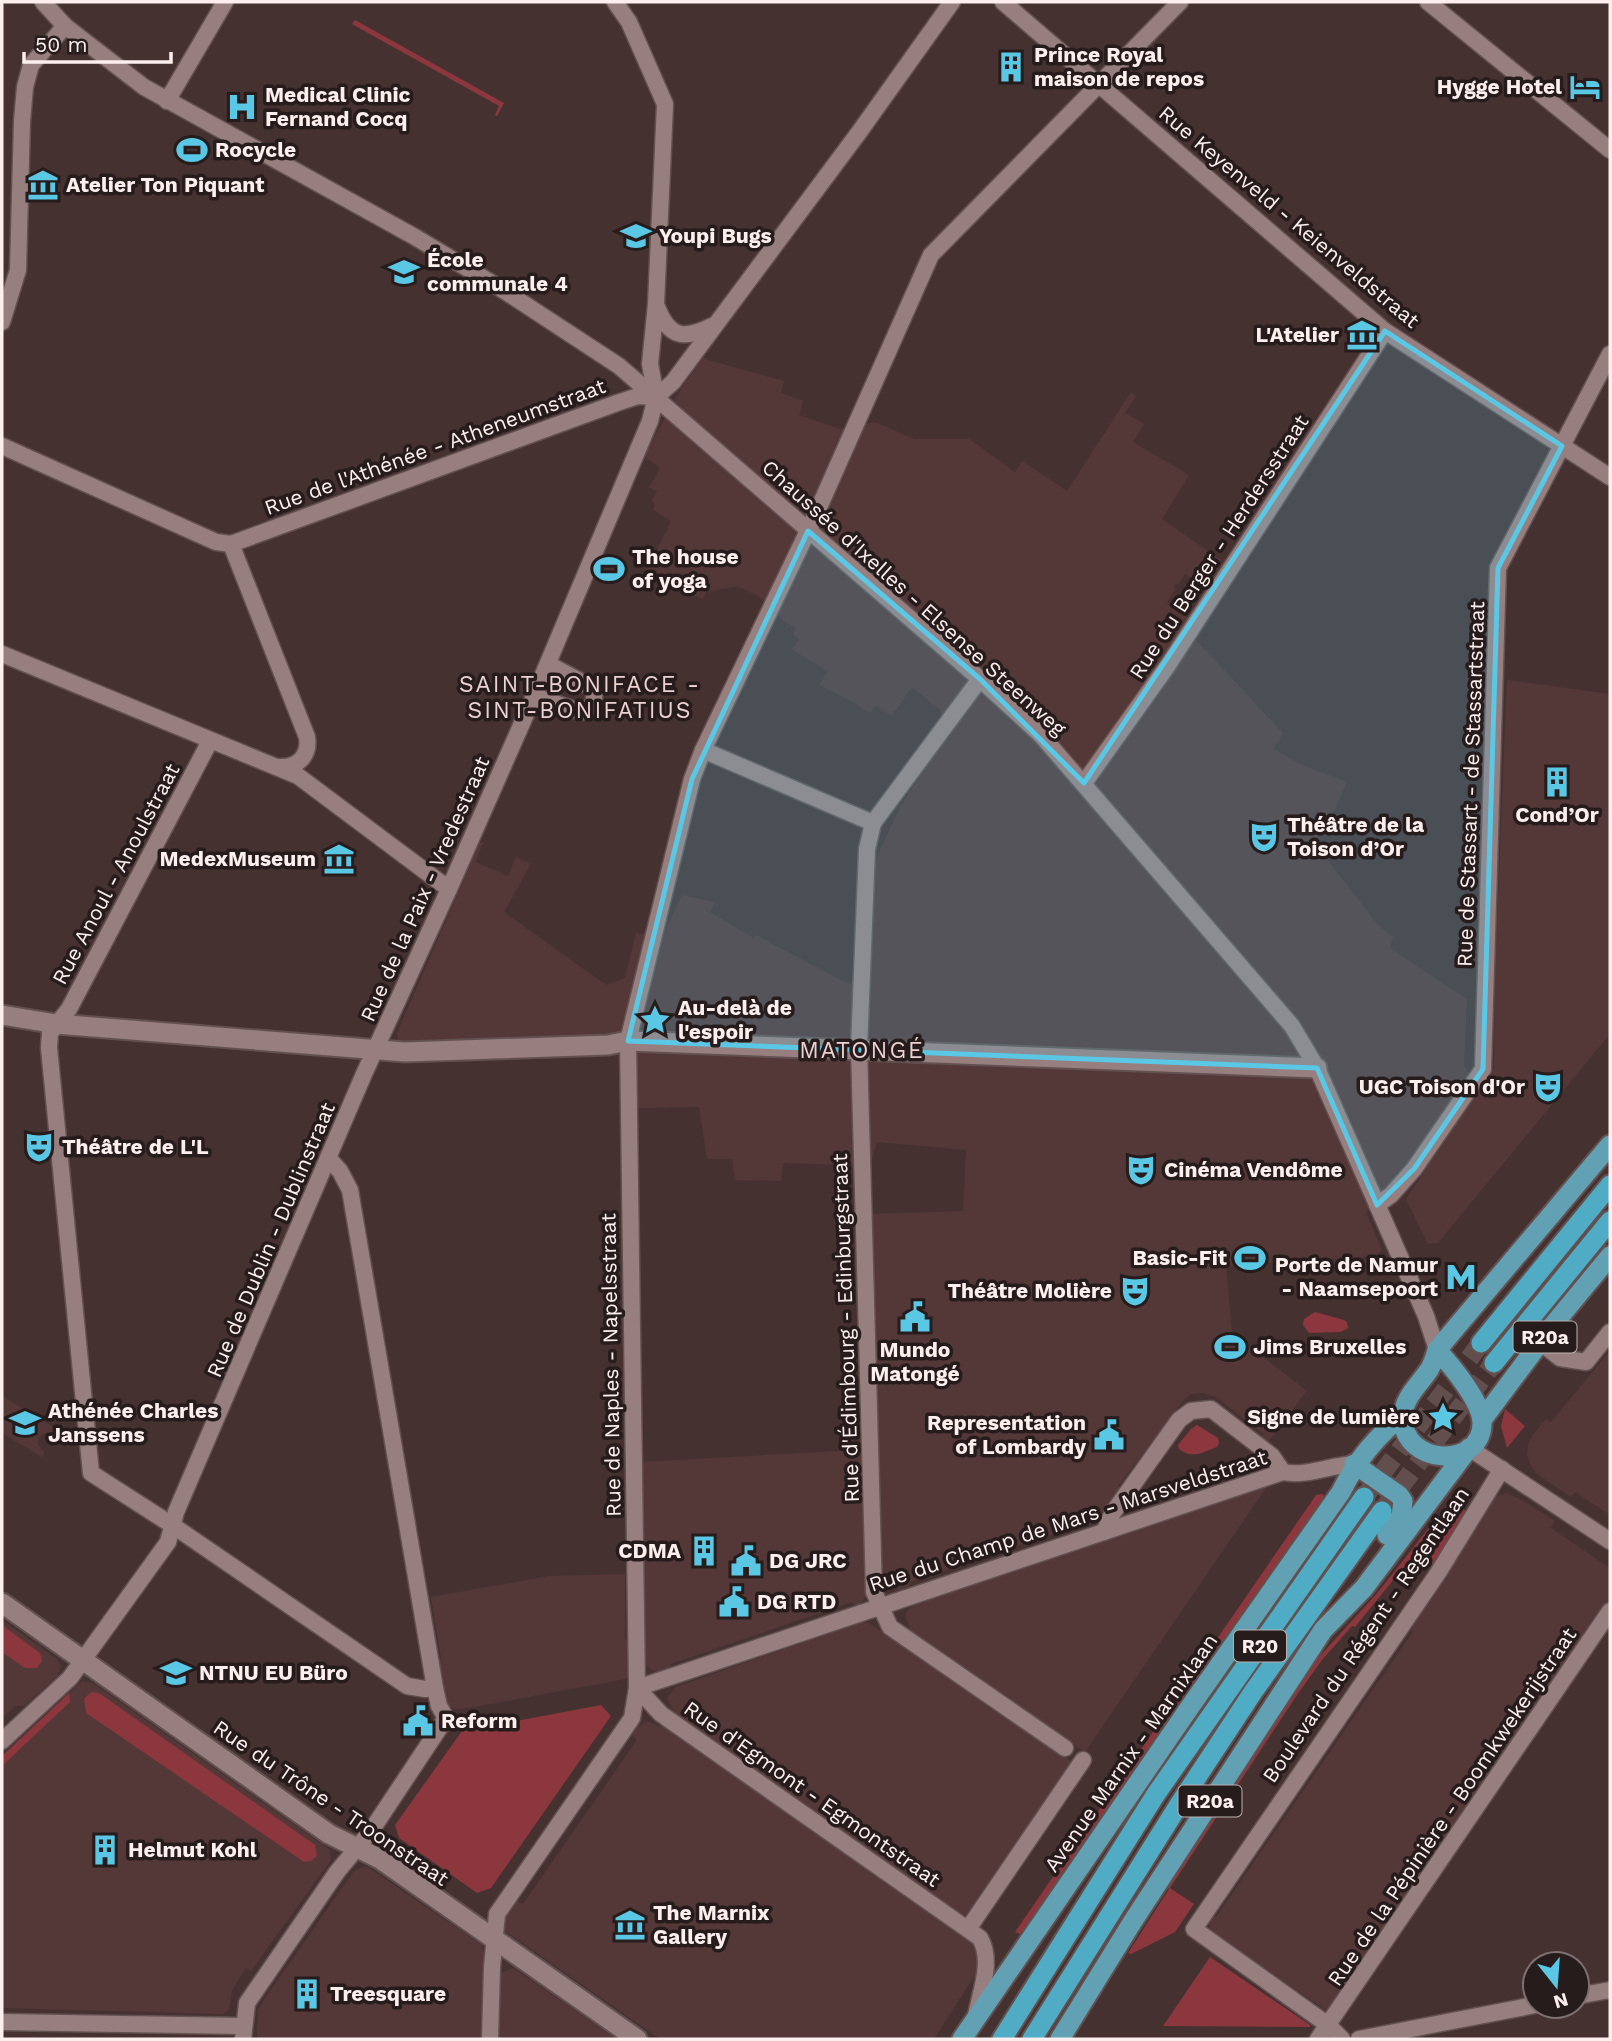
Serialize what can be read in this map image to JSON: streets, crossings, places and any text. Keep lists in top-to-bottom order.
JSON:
{
  "streets": {
    "highway": ["R20"],
    "main road": ["R20a", "Boulevard du Régent - Regentlaan", "Avenue Marnix - Marnixlaan"],
    "street": [
      "Rue Keyenveld - Keienveldstraat",
      "Rue de l'Athénée - Atheneumstraat",
      "Rue du Berger - Herdersstraat",
      "Chaussée d'Ixelles - Elsense Steenweg",
      "Rue de Stassart - de Stassartstraat",
      "Rue Anoul - Anoulstraat",
      "Rue de la Paix - Vredestraat",
      "Rue de Dublin - Dublinstraat",
      "Rue d'Édimbourg - Edinburgstraat",
      "Rue de Naples - Napelsstraat",
      "Rue du Champ de Mars - Marsveldstraat",
      "Rue d'Egmont - Egmontstraat",
      "Rue du Trône - Troonstraat",
      "Rue de la Pépinière - Boomkwekerijstraat"
    ]
  },
  "crossings": [
    ["Rue Keyenveld - Keienveldstraat", "Rue du Berger - Herdersstraat"],
    ["Rue Keyenveld - Keienveldstraat", "Rue de Stassart - de Stassartstraat"],
    ["Rue Keyenveld - Keienveldstraat", "Rue de Naples - Napelsstraat"],
    ["Rue de l'Athénée - Atheneumstraat", "Chaussée d'Ixelles - Elsense Steenweg"],
    ["Rue de l'Athénée - Atheneumstraat", "Rue de la Paix - Vredestraat"],
    ["Rue du Berger - Herdersstraat", "Chaussée d'Ixelles - Elsense Steenweg"],
    ["Chaussée d'Ixelles - Elsense Steenweg", "Rue de Stassart - de Stassartstraat"],
    ["Chaussée d'Ixelles - Elsense Steenweg", "Rue de la Paix - Vredestraat"],
    ["Chaussée d'Ixelles - Elsense Steenweg", "R20a"],
    ["Chaussée d'Ixelles - Elsense Steenweg", "Rue de Naples - Napelsstraat"],
    ["Chaussée d'Ixelles - Elsense Steenweg", "Boulevard du Régent - Regentlaan"],
    ["Chaussée d'Ixelles - Elsense Steenweg", "Avenue Marnix - Marnixlaan"],
    ["Rue de la Paix - Vredestraat", "Rue de Dublin - Dublinstraat"],
    ["Rue de Dublin - Dublinstraat", "Rue du Trône - Troonstraat"],
    ["Rue d'Édimbourg - Edinburgstraat", "Rue du Champ de Mars - Marsveldstraat"],
    ["R20a", "Boulevard du Régent - Regentlaan"],
    ["R20a", "Avenue Marnix - Marnixlaan"],
    ["Rue de Naples - Napelsstraat", "Rue du Champ de Mars - Marsveldstraat"],
    ["Rue de Naples - Napelsstraat", "Rue d'Egmont - Egmontstraat"],
    ["Rue de Naples - Napelsstraat", "Rue du Trône - Troonstraat"],
    ["Rue du Champ de Mars - Marsveldstraat", "Avenue Marnix - Marnixlaan"],
    ["Rue du Champ de Mars - Marsveldstraat", "Rue d'Egmont - Egmontstraat"],
    ["Boulevard du Régent - Regentlaan", "Avenue Marnix - Marnixlaan"],
    ["Boulevard du Régent - Regentlaan", "Rue de la Pépinière - Boomkwekerijstraat"],
    ["Avenue Marnix - Marnixlaan", "Rue d'Egmont - Egmontstraat"]
  ],
  "districts": ["SAINT-BONIFACE - SINT-BONIFATIUS", "MATONGÉ"],
  "places": {
    "building": [
      "Prince Royal maison de repos",
      "Cond’Or",
      "CDMA",
      "Helmut Kohl",
      "Treesquare"
    ],
    "hotel": ["Hygge Hotel"],
    "hospital": ["Medical Clinic Fernand Cocq"],
    "sports": [
      "Rocycle",
      "The house of yoga",
      "Basic-Fit",
      "Jims Bruxelles"
    ],
    "museum": [
      "Atelier Ton Piquant",
      "L'Atelier",
      "MedexMuseum",
      "The Marnix Gallery"
    ],
    "school or university": [
      "Youpi Bugs",
      "École communale 4",
      "Athénée Charles Janssens",
      "NTNU EU Büro"
    ],
    "theatre": [
      "Théâtre de la Toison d’Or",
      "UGC Toison d'Or",
      "Théâtre de L'L",
      "Cinéma Vendôme",
      "Théâtre Molière"
    ],
    "place": ["Au-delà de l'espoir", "Signe de lumière"],
    "metro station": ["Porte de Namur - Naamsepoort"],
    "public building": [
      "Mundo Matongé",
      "Representation of Lombardy",
      "DG JRC",
      "DG RTD",
      "Reform"
    ]
  },
  "scale_bar": "50 m",
  "north": "bottom"
}
